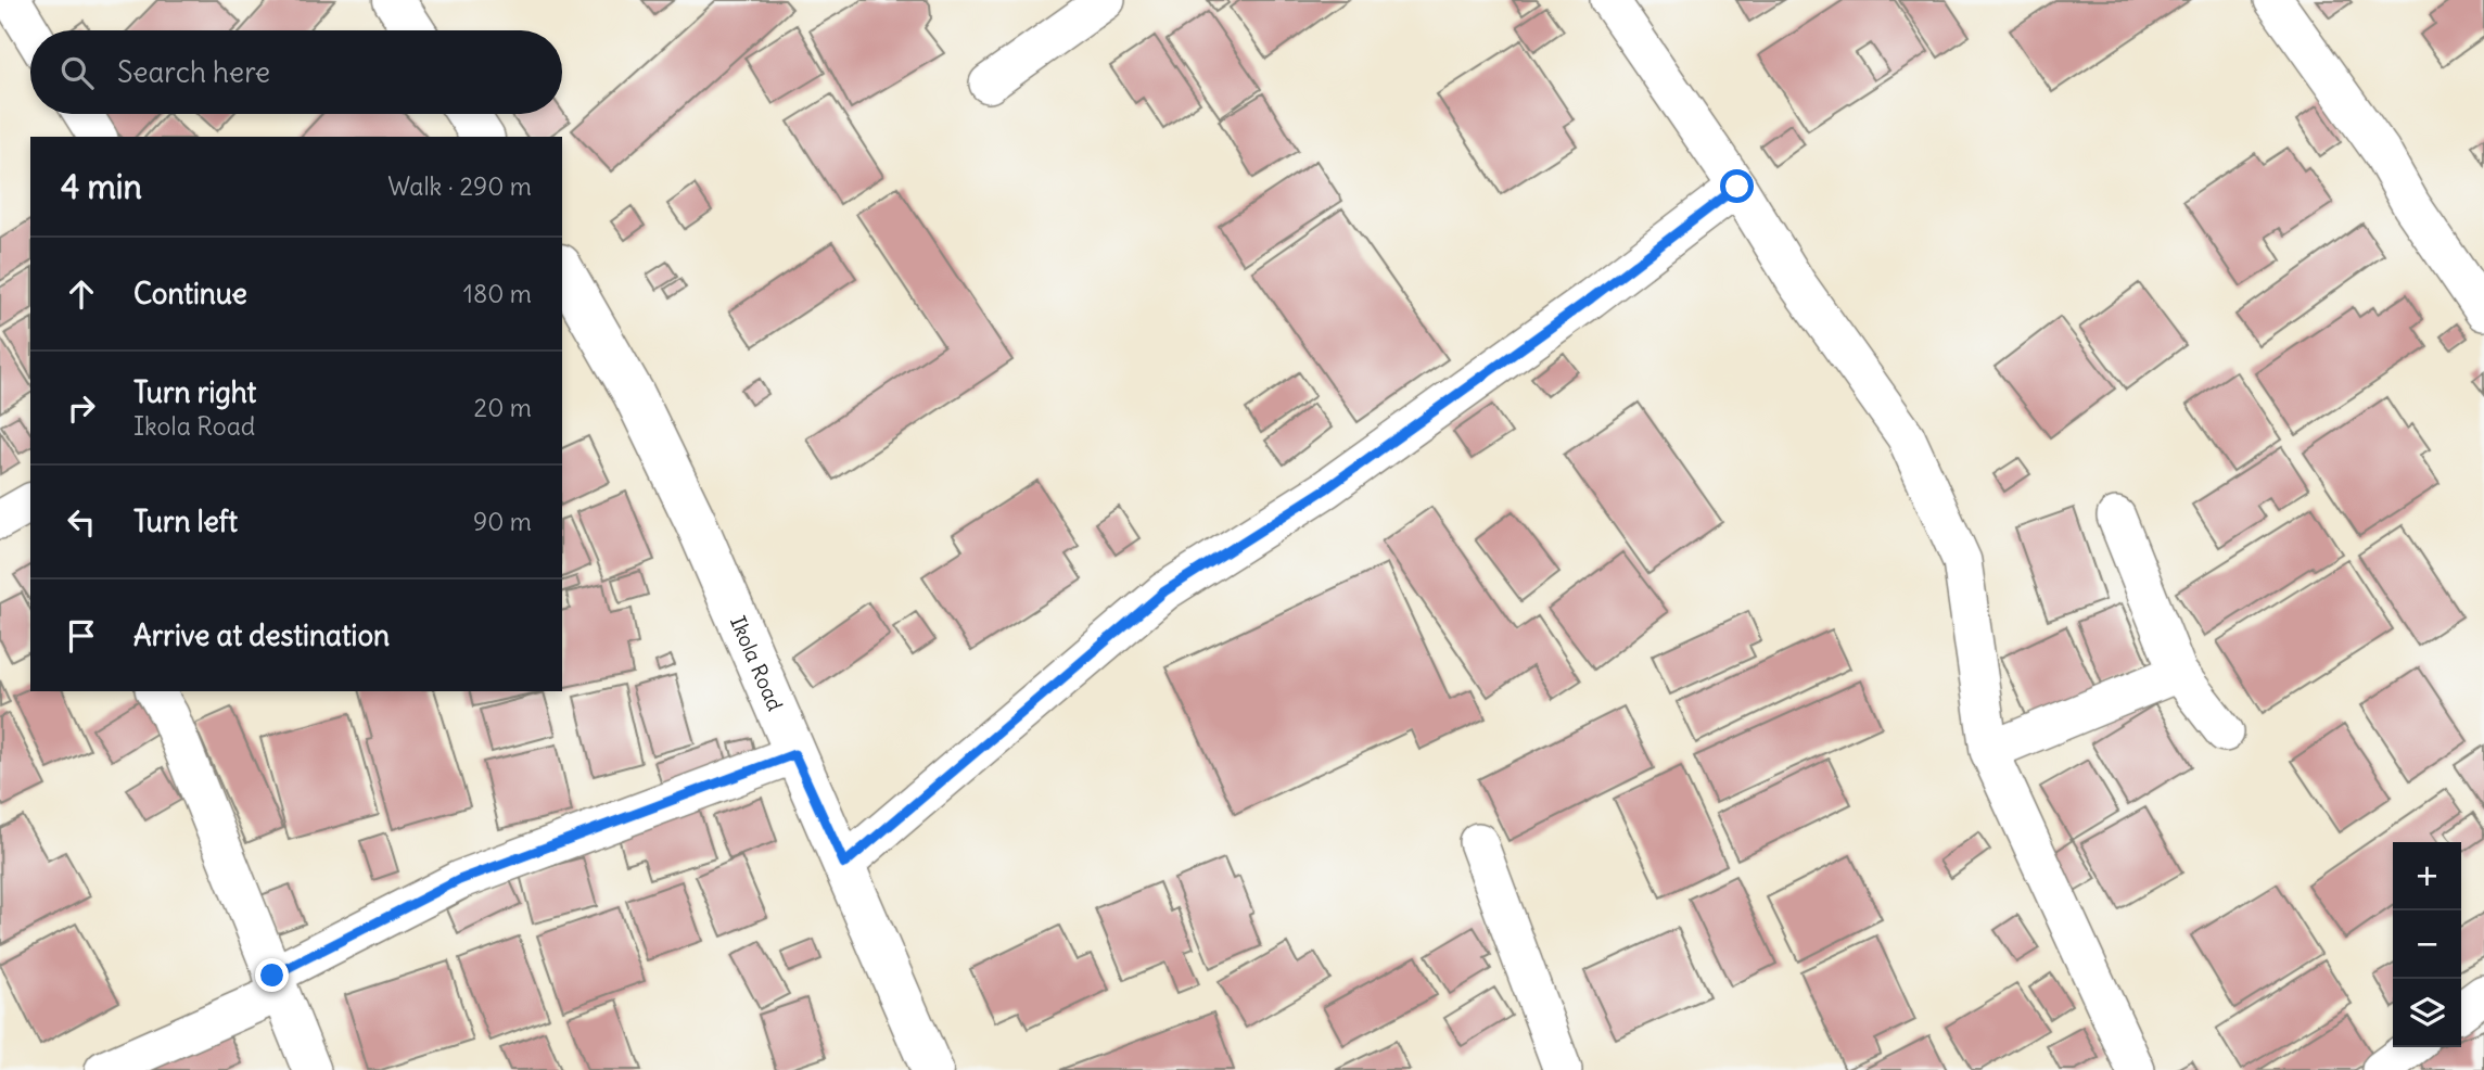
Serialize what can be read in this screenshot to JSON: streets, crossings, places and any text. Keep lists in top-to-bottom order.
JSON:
{
  "streets": {
    "street": ["Ikola Road"]
  },
  "page": {
    "search": "Search here",
    "heading": ["4 min", "Walk · 290 m"],
    "list": [
      ["Continue", "180 m"],
      ["Turn right", "Ikola Road", "20 m"],
      ["Turn left", "90 m"],
      "Arrive at destination"
    ],
    "map_buttons": ["+", "−"]
  }
}
